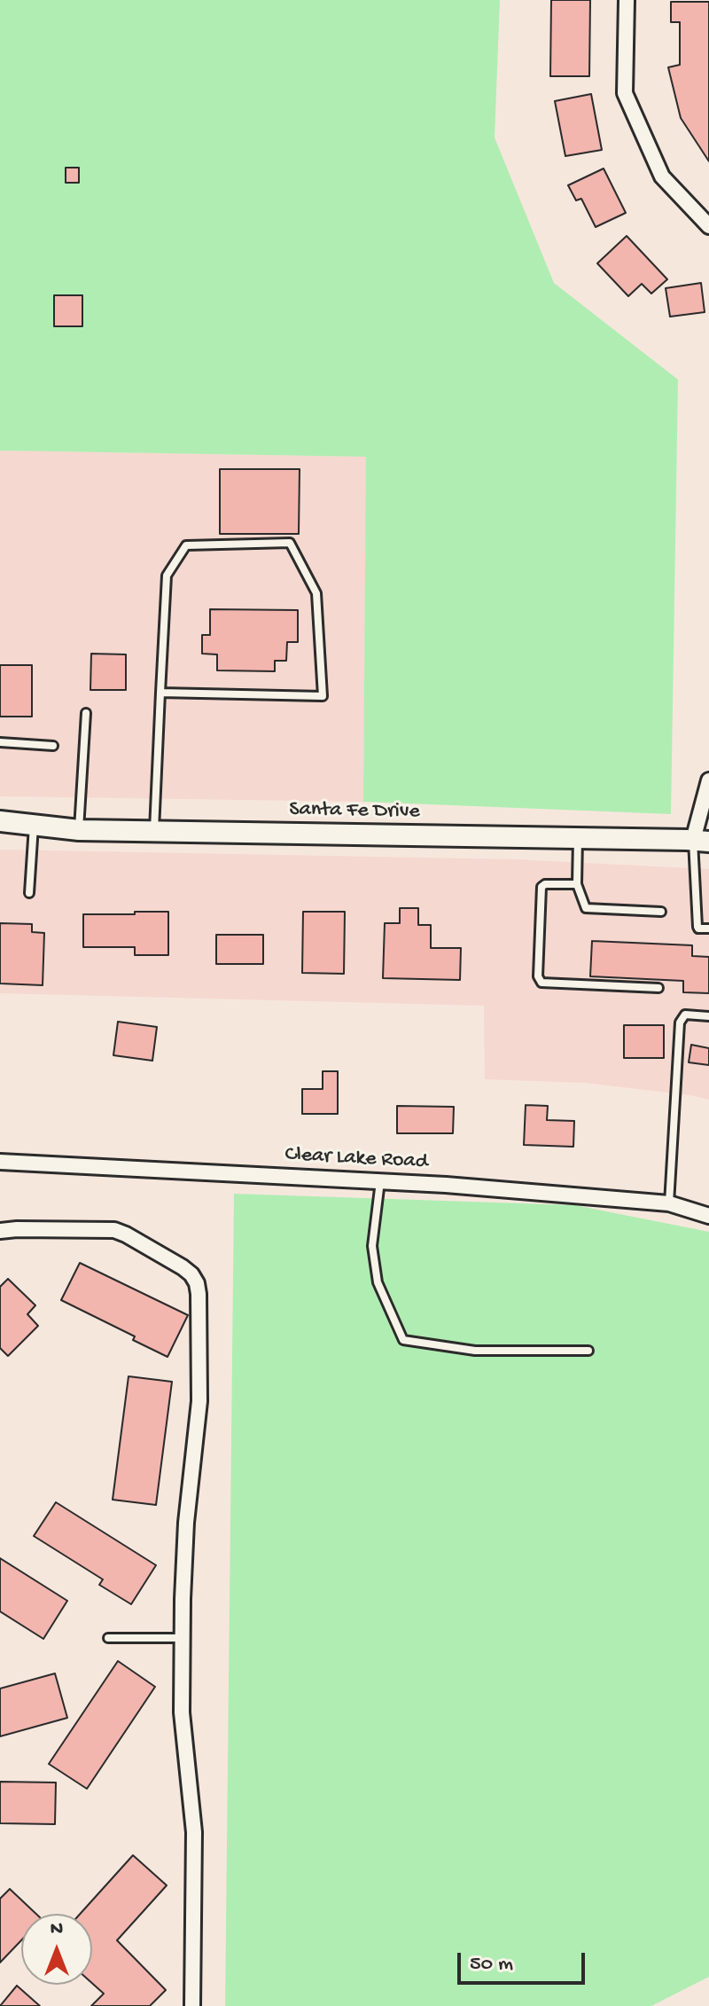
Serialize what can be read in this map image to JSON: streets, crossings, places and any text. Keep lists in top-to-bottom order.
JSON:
{
  "streets": {
    "main road": ["Santa Fe Drive"],
    "street": ["Clear Lake Road"]
  },
  "scale_bar": "50 m",
  "north": "top"
}
